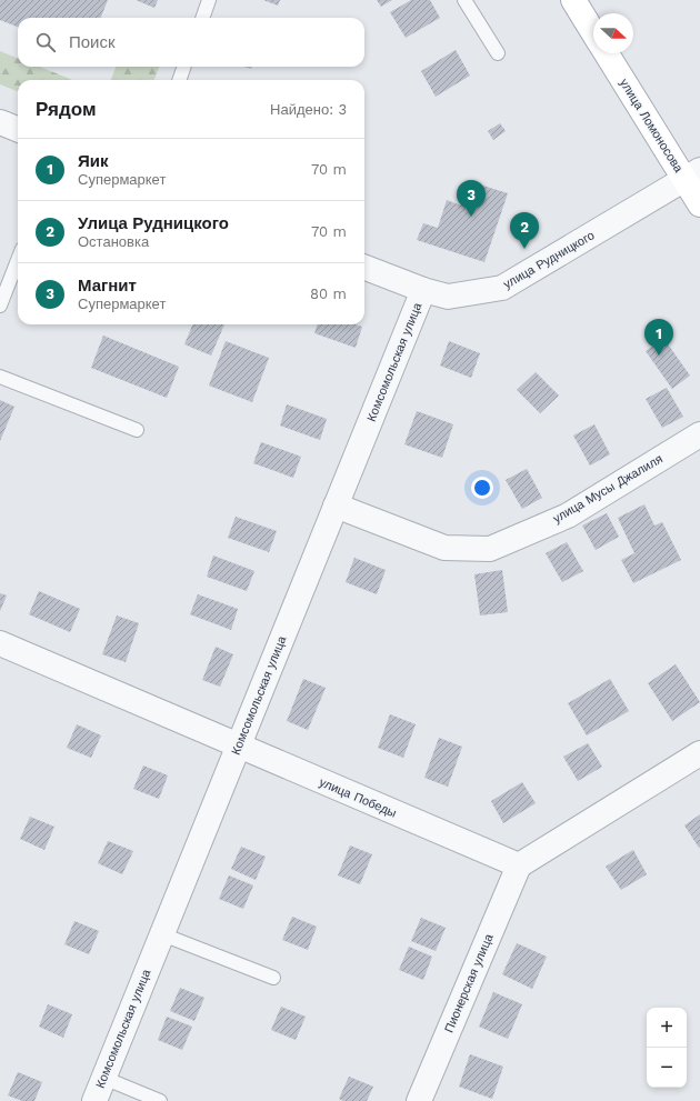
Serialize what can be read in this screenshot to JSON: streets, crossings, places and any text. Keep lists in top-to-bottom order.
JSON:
{
  "streets": {
    "main road": ["улица Ломоносова"],
    "street": [
      "улица Рудницкого",
      "Комсомольская улица",
      "улица Мусы Джалиля",
      "улица Победы",
      "Пионерская улица"
    ]
  },
  "crossings": [
    ["улица Ломоносова", "улица Рудницкого"],
    ["улица Рудницкого", "Комсомольская улица"],
    ["Комсомольская улица", "улица Мусы Джалиля"],
    ["Комсомольская улица", "улица Победы"],
    ["улица Победы", "Пионерская улица"]
  ],
  "north": "right",
  "page": {
    "search": "Поиск",
    "heading": ["Рядом", "Найдено: 3"],
    "list": [
      {
        "mark": "1",
        "name": "Яик",
        "note": "Супермаркет",
        "value": "70 m"
      },
      {
        "mark": "2",
        "name": "Улица Рудницкого",
        "note": "Остановка",
        "value": "70 m"
      },
      {
        "mark": "3",
        "name": "Магнит",
        "note": "Супермаркет",
        "value": "80 m"
      }
    ],
    "pins": ["3", "2", "1"],
    "map_buttons": ["+", "−"]
  }
}
